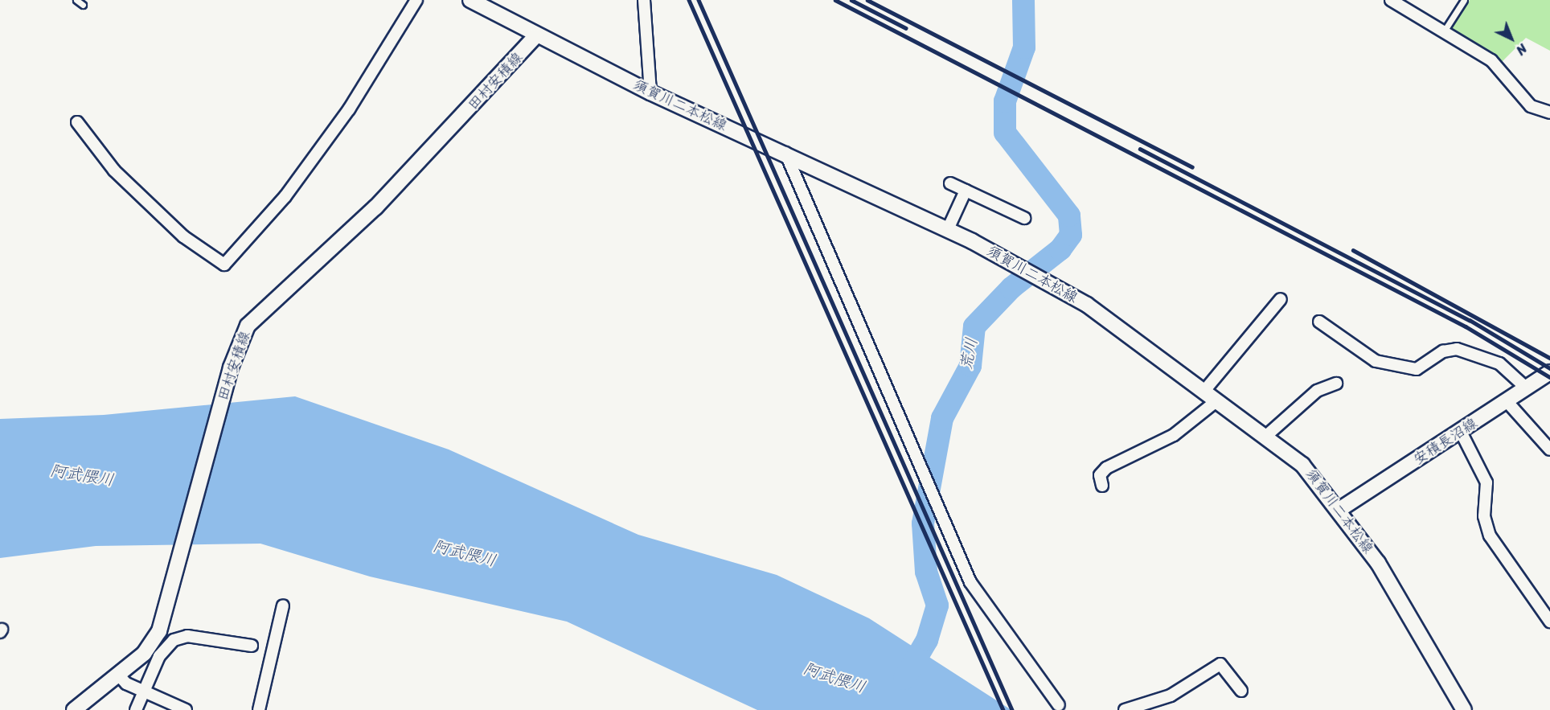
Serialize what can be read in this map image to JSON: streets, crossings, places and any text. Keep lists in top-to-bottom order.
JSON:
{
  "streets": {
    "main road": ["田村安積線", "須賀川二本松線", "安積長沼線"]
  },
  "crossings": [
    ["田村安積線", "須賀川二本松線"],
    ["須賀川二本松線", "安積長沼線"]
  ],
  "water": ["荒川", "阿武隈川"],
  "north": "bottom right"
}
